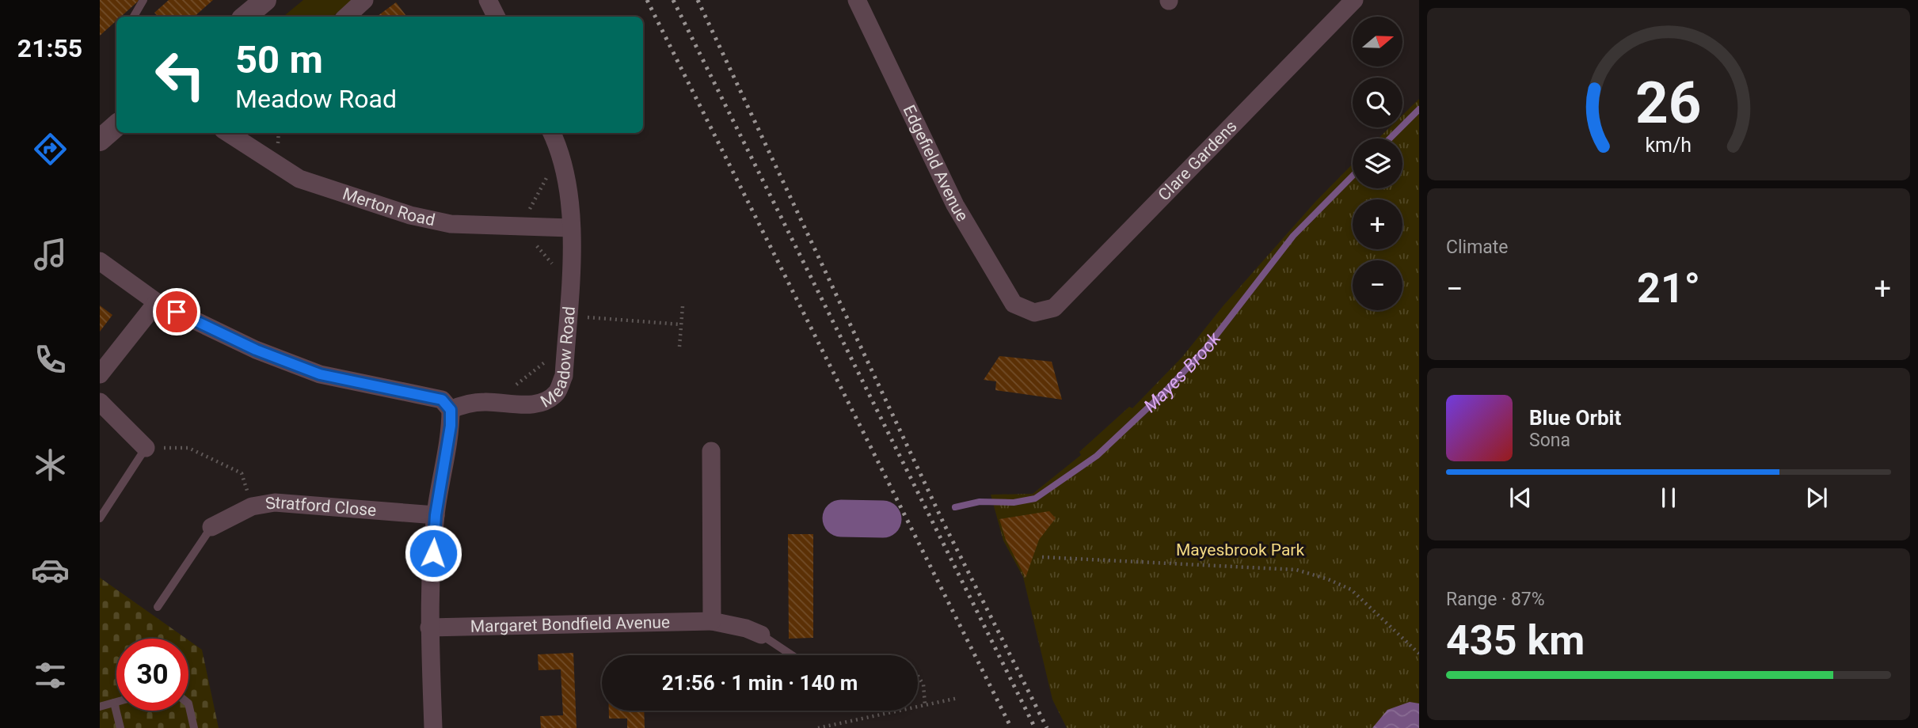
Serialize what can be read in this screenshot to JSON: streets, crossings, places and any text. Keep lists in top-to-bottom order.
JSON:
{
  "streets": {
    "street": [
      "Clare Gardens",
      "Edgefield Avenue",
      "Merton Road",
      "Meadow Road",
      "Stratford Close",
      "Margaret Bondfield Avenue"
    ]
  },
  "crossings": [
    ["Clare Gardens", "Edgefield Avenue"],
    ["Merton Road", "Meadow Road"]
  ],
  "water": ["Mayes Brook"],
  "parks": ["Mayesbrook Park"],
  "north": "right",
  "page": {
    "tabs": "21:55",
    "map_buttons": ["+", "−"],
    "turn": ["50 m", "Meadow Road"],
    "tile": [
      "Climate",
      ["Range · 87%", "435 km"]
    ],
    "heat": ["−", "21°", "+"],
    "song": ["Blue Orbit", "Sona"],
    "limit": "30",
    "trip": "21:56 · 1 min · 140 m",
    "gauge": ["26", "km/h"]
  }
}
